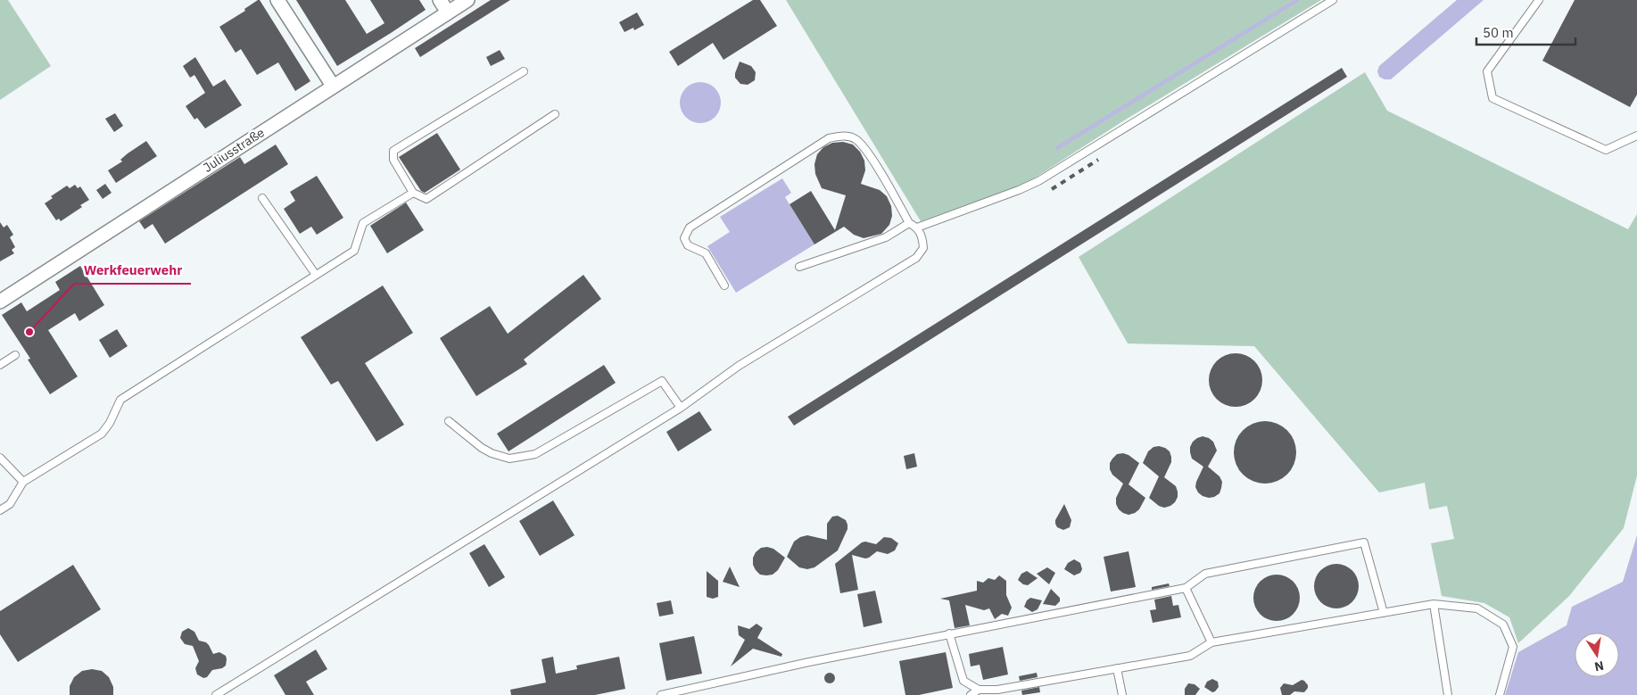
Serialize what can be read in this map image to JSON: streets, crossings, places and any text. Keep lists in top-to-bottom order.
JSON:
{
  "streets": {
    "street": ["Juliusstraße"]
  },
  "places": ["Werkfeuerwehr"],
  "scale_bar": "50 m",
  "north": "bottom"
}
